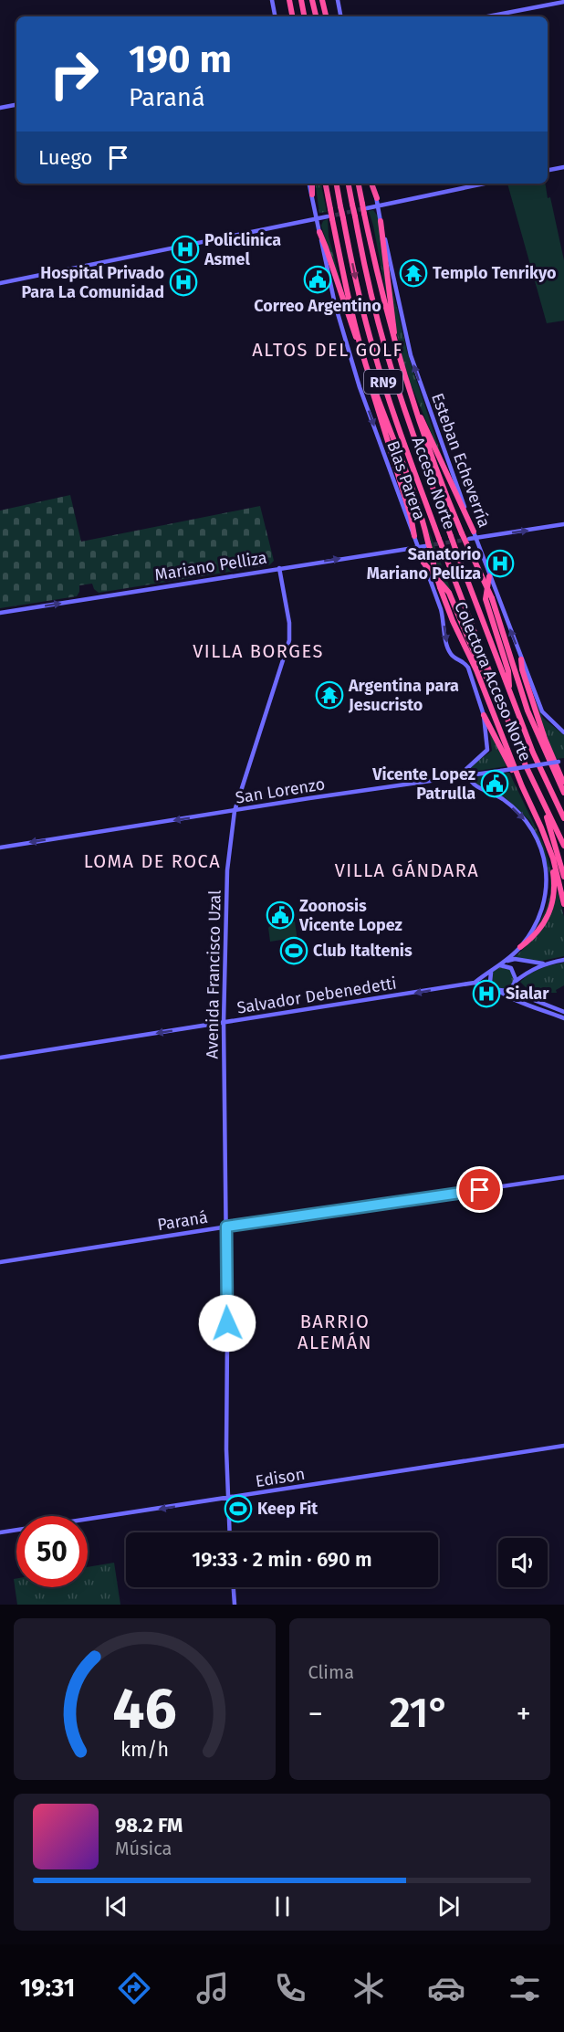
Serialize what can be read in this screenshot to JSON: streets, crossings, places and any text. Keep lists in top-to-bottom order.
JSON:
{
  "streets": {
    "highway": ["RN9", "Acceso Norte", "Colectora Acceso Norte"],
    "street": [
      "Esteban Echeverría",
      "Blas Parera",
      "Mariano Pelliza",
      "San Lorenzo",
      "Avenida Francisco Uzal",
      "Salvador Debenedetti",
      "Paraná",
      "Edison"
    ]
  },
  "crossings": [
    ["Blas Parera", "Mariano Pelliza"],
    ["Blas Parera", "San Lorenzo"],
    ["Mariano Pelliza", "Colectora Acceso Norte"],
    ["Mariano Pelliza", "Avenida Francisco Uzal"],
    ["San Lorenzo", "Avenida Francisco Uzal"],
    ["Avenida Francisco Uzal", "Salvador Debenedetti"],
    ["Avenida Francisco Uzal", "Paraná"],
    ["Avenida Francisco Uzal", "Edison"]
  ],
  "one_way": [
    "Esteban Echeverría",
    "Blas Parera",
    "Mariano Pelliza",
    "San Lorenzo",
    "Salvador Debenedetti",
    "Edison"
  ],
  "districts": [
    "ALTOS DEL GOLF",
    "VILLA BORGES",
    "LOMA DE ROCA",
    "VILLA GÁNDARA",
    "BARRIO ALEMÁN"
  ],
  "places": {
    "hospital": [
      "Policlinica Asmel",
      "Hospital Privado Para La Comunidad",
      "Sanatorio Mariano Pelliza",
      "Sialar"
    ],
    "temple": ["Templo Tenrikyo", "Argentina para Jesucristo"],
    "public building": ["Correo Argentino", "Vicente Lopez Patrulla", "Zoonosis Vicente Lopez"],
    "sports": ["Club Italtenis", "Keep Fit"]
  },
  "page": {
    "turn": ["190 m", "Paraná"],
    "then": "Luego",
    "limit": "50",
    "trip": "19:33 · 2 min · 690 m",
    "tile": "Clima",
    "heat": ["−", "21°", "+"],
    "song": ["98.2 FM", "Música"],
    "tabs": "19:31",
    "gauge": ["46", "km/h"]
  }
}
